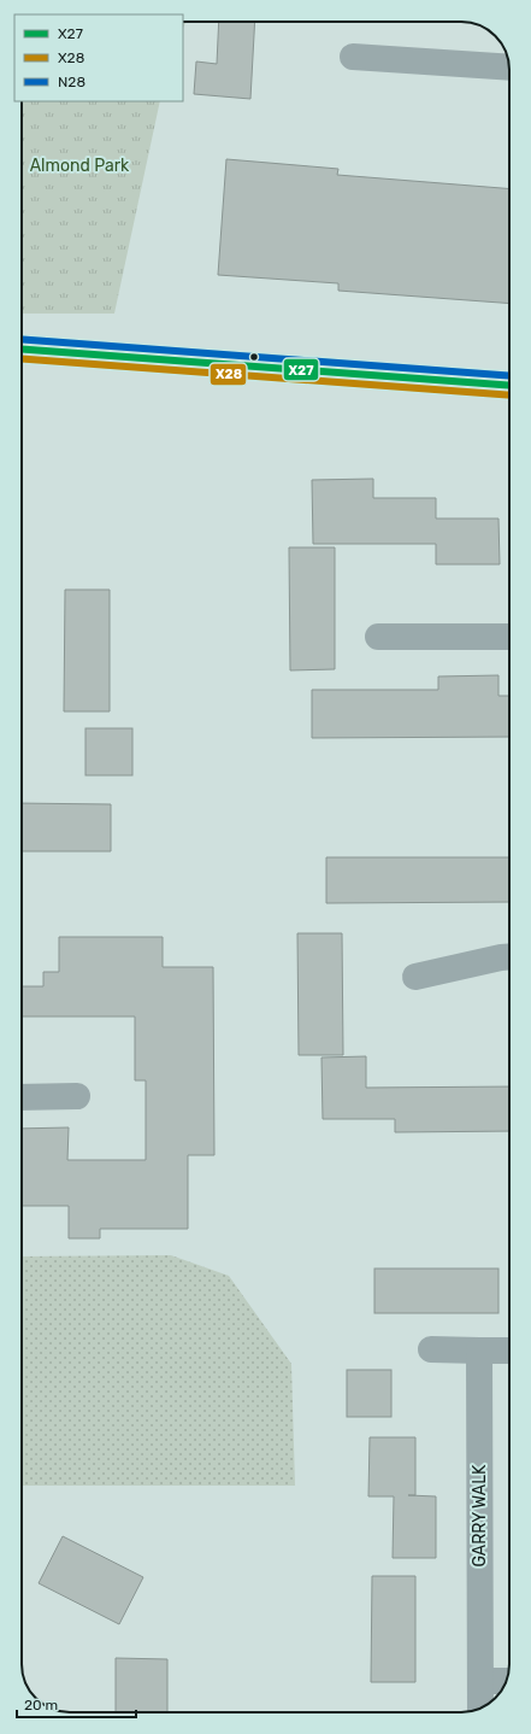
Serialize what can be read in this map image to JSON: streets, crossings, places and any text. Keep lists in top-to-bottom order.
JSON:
{
  "streets": {
    "street": ["GARRY WALK"]
  },
  "parks": ["Almond Park"],
  "lines": ["transit line N28", "transit line X27", "transit line X28"],
  "legend": ["X27", "X28", "N28"],
  "scale_bar": "20 m"
}
